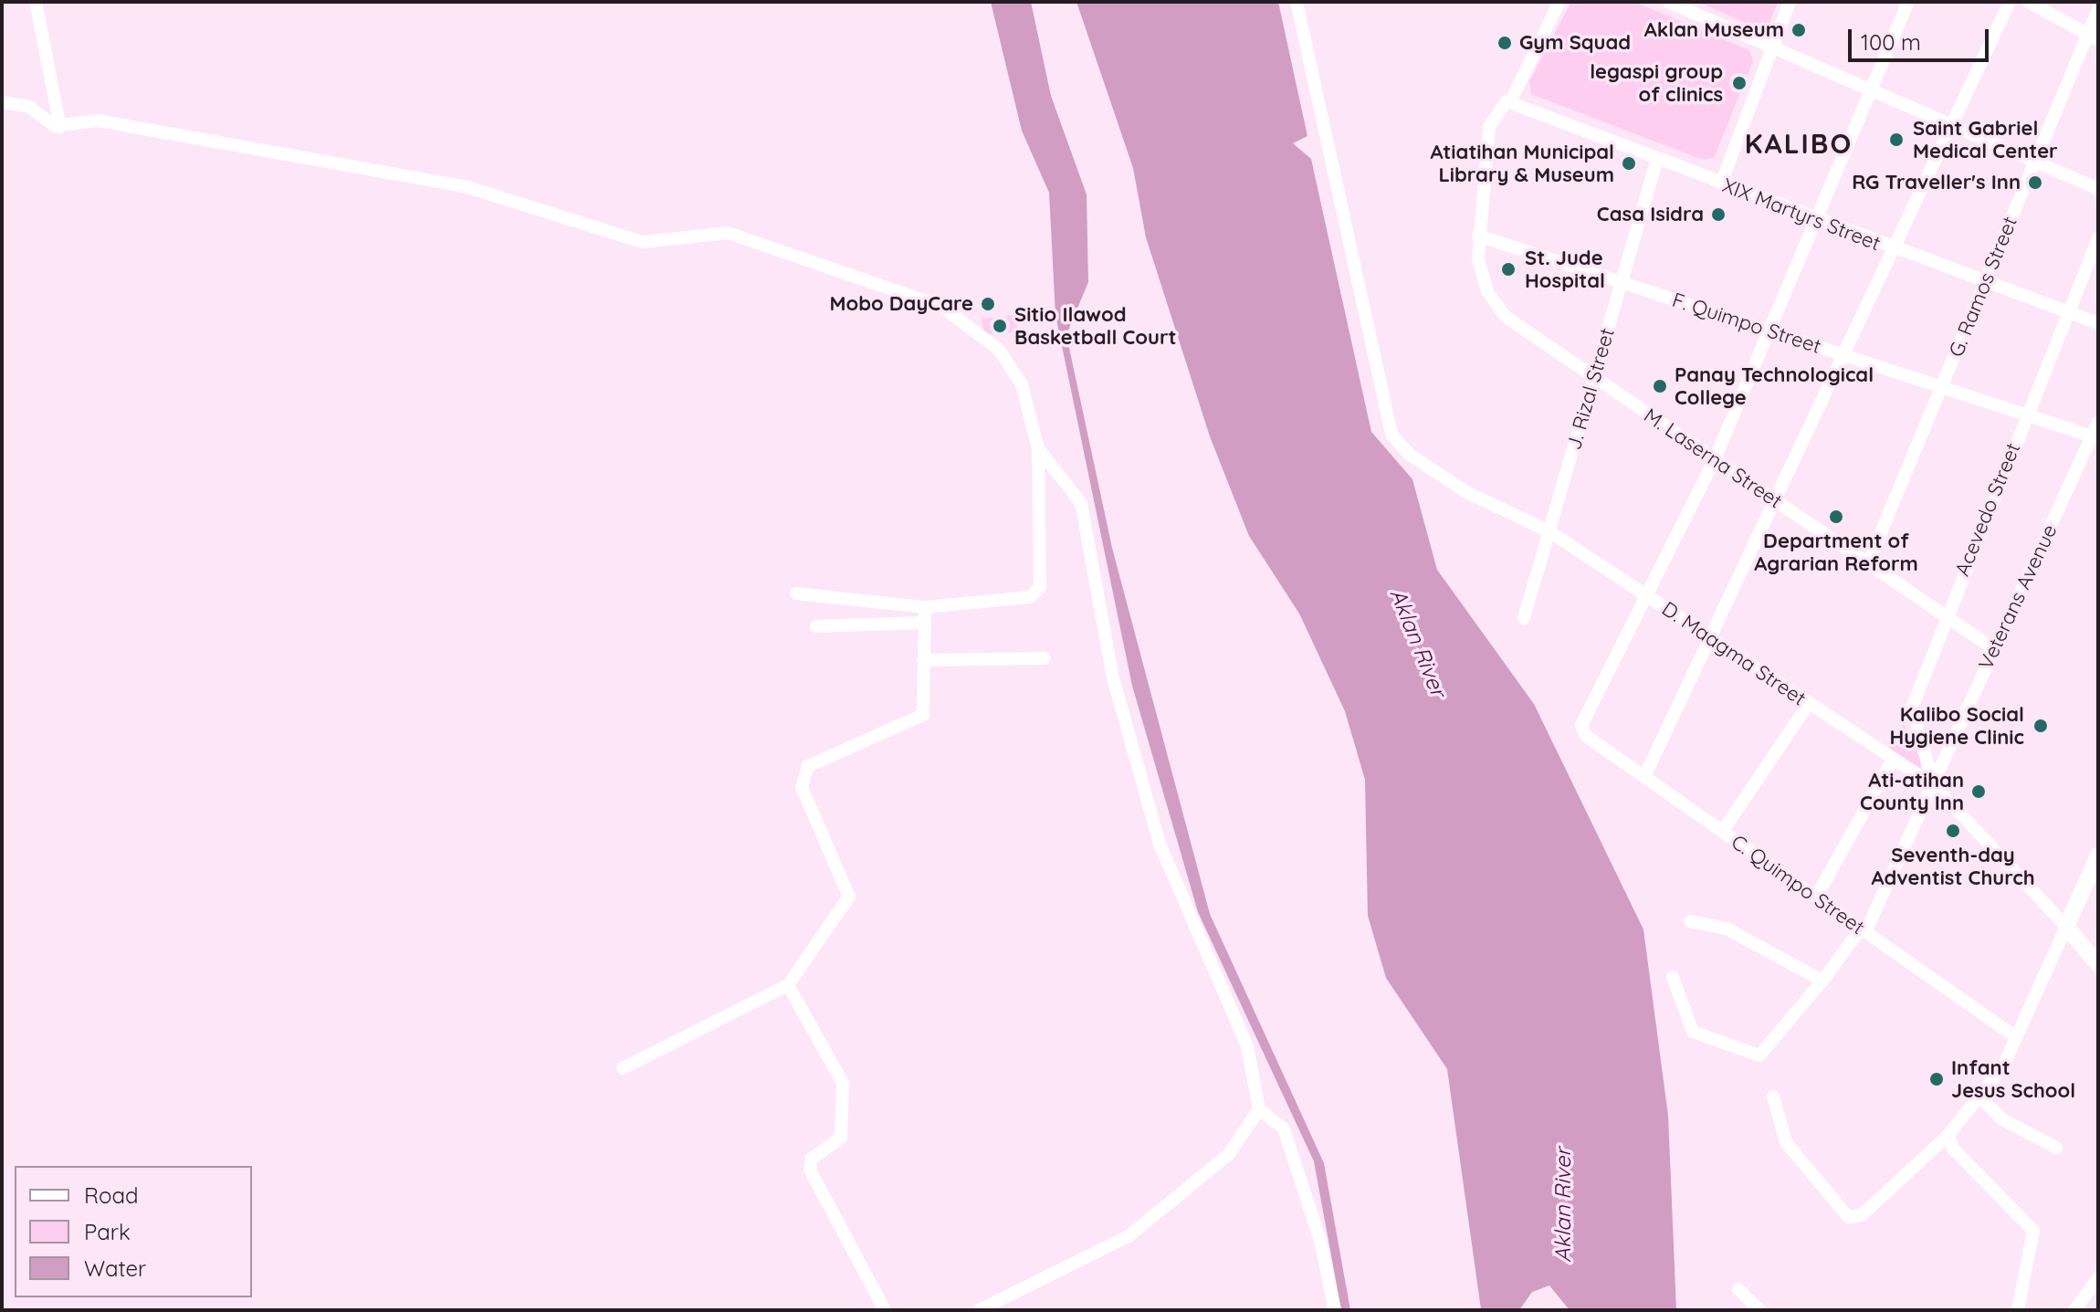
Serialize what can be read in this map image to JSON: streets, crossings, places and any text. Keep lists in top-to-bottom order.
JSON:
{
  "streets": {
    "main road": ["D. Maagma Street"],
    "street": [
      "XIX Martyrs Street",
      "G. Ramos Street",
      "F. Quimpo Street",
      "J. Rizal Street",
      "M. Laserna Street",
      "Acevedo Street",
      "Veterans Avenue",
      "C. Quimpo Street"
    ]
  },
  "crossings": [
    ["XIX Martyrs Street", "G. Ramos Street"],
    ["XIX Martyrs Street", "J. Rizal Street"],
    ["XIX Martyrs Street", "M. Laserna Street"],
    ["XIX Martyrs Street", "Acevedo Street"],
    ["G. Ramos Street", "F. Quimpo Street"],
    ["G. Ramos Street", "M. Laserna Street"],
    ["F. Quimpo Street", "J. Rizal Street"],
    ["F. Quimpo Street", "M. Laserna Street"],
    ["F. Quimpo Street", "Acevedo Street"],
    ["F. Quimpo Street", "Veterans Avenue"],
    ["J. Rizal Street", "M. Laserna Street"],
    ["J. Rizal Street", "D. Maagma Street"],
    ["M. Laserna Street", "Acevedo Street"],
    ["M. Laserna Street", "Veterans Avenue"],
    ["Acevedo Street", "Veterans Avenue"],
    ["Acevedo Street", "D. Maagma Street"],
    ["Veterans Avenue", "D. Maagma Street"],
    ["Veterans Avenue", "C. Quimpo Street"],
    ["D. Maagma Street", "C. Quimpo Street"]
  ],
  "districts": ["KALIBO"],
  "water": ["Aklan River"],
  "places": [
    "Aklan Museum",
    "Gym Squad",
    "legaspi group of clinics",
    "Saint Gabriel Medical Center",
    "Atiatihan Municipal Library & Museum",
    "RG Traveller's Inn",
    "Casa Isidra",
    "St. Jude Hospital",
    "Mobo DayCare",
    "Sitio Ilawod Basketball Court",
    "Panay Technological College",
    "Department of Agrarian Reform",
    "Kalibo Social Hygiene Clinic",
    "Ati-atihan County Inn",
    "Seventh-day Adventist Church",
    "Infant Jesus School"
  ],
  "legend": ["Road", "Park", "Water"],
  "scale_bar": "100 m"
}
